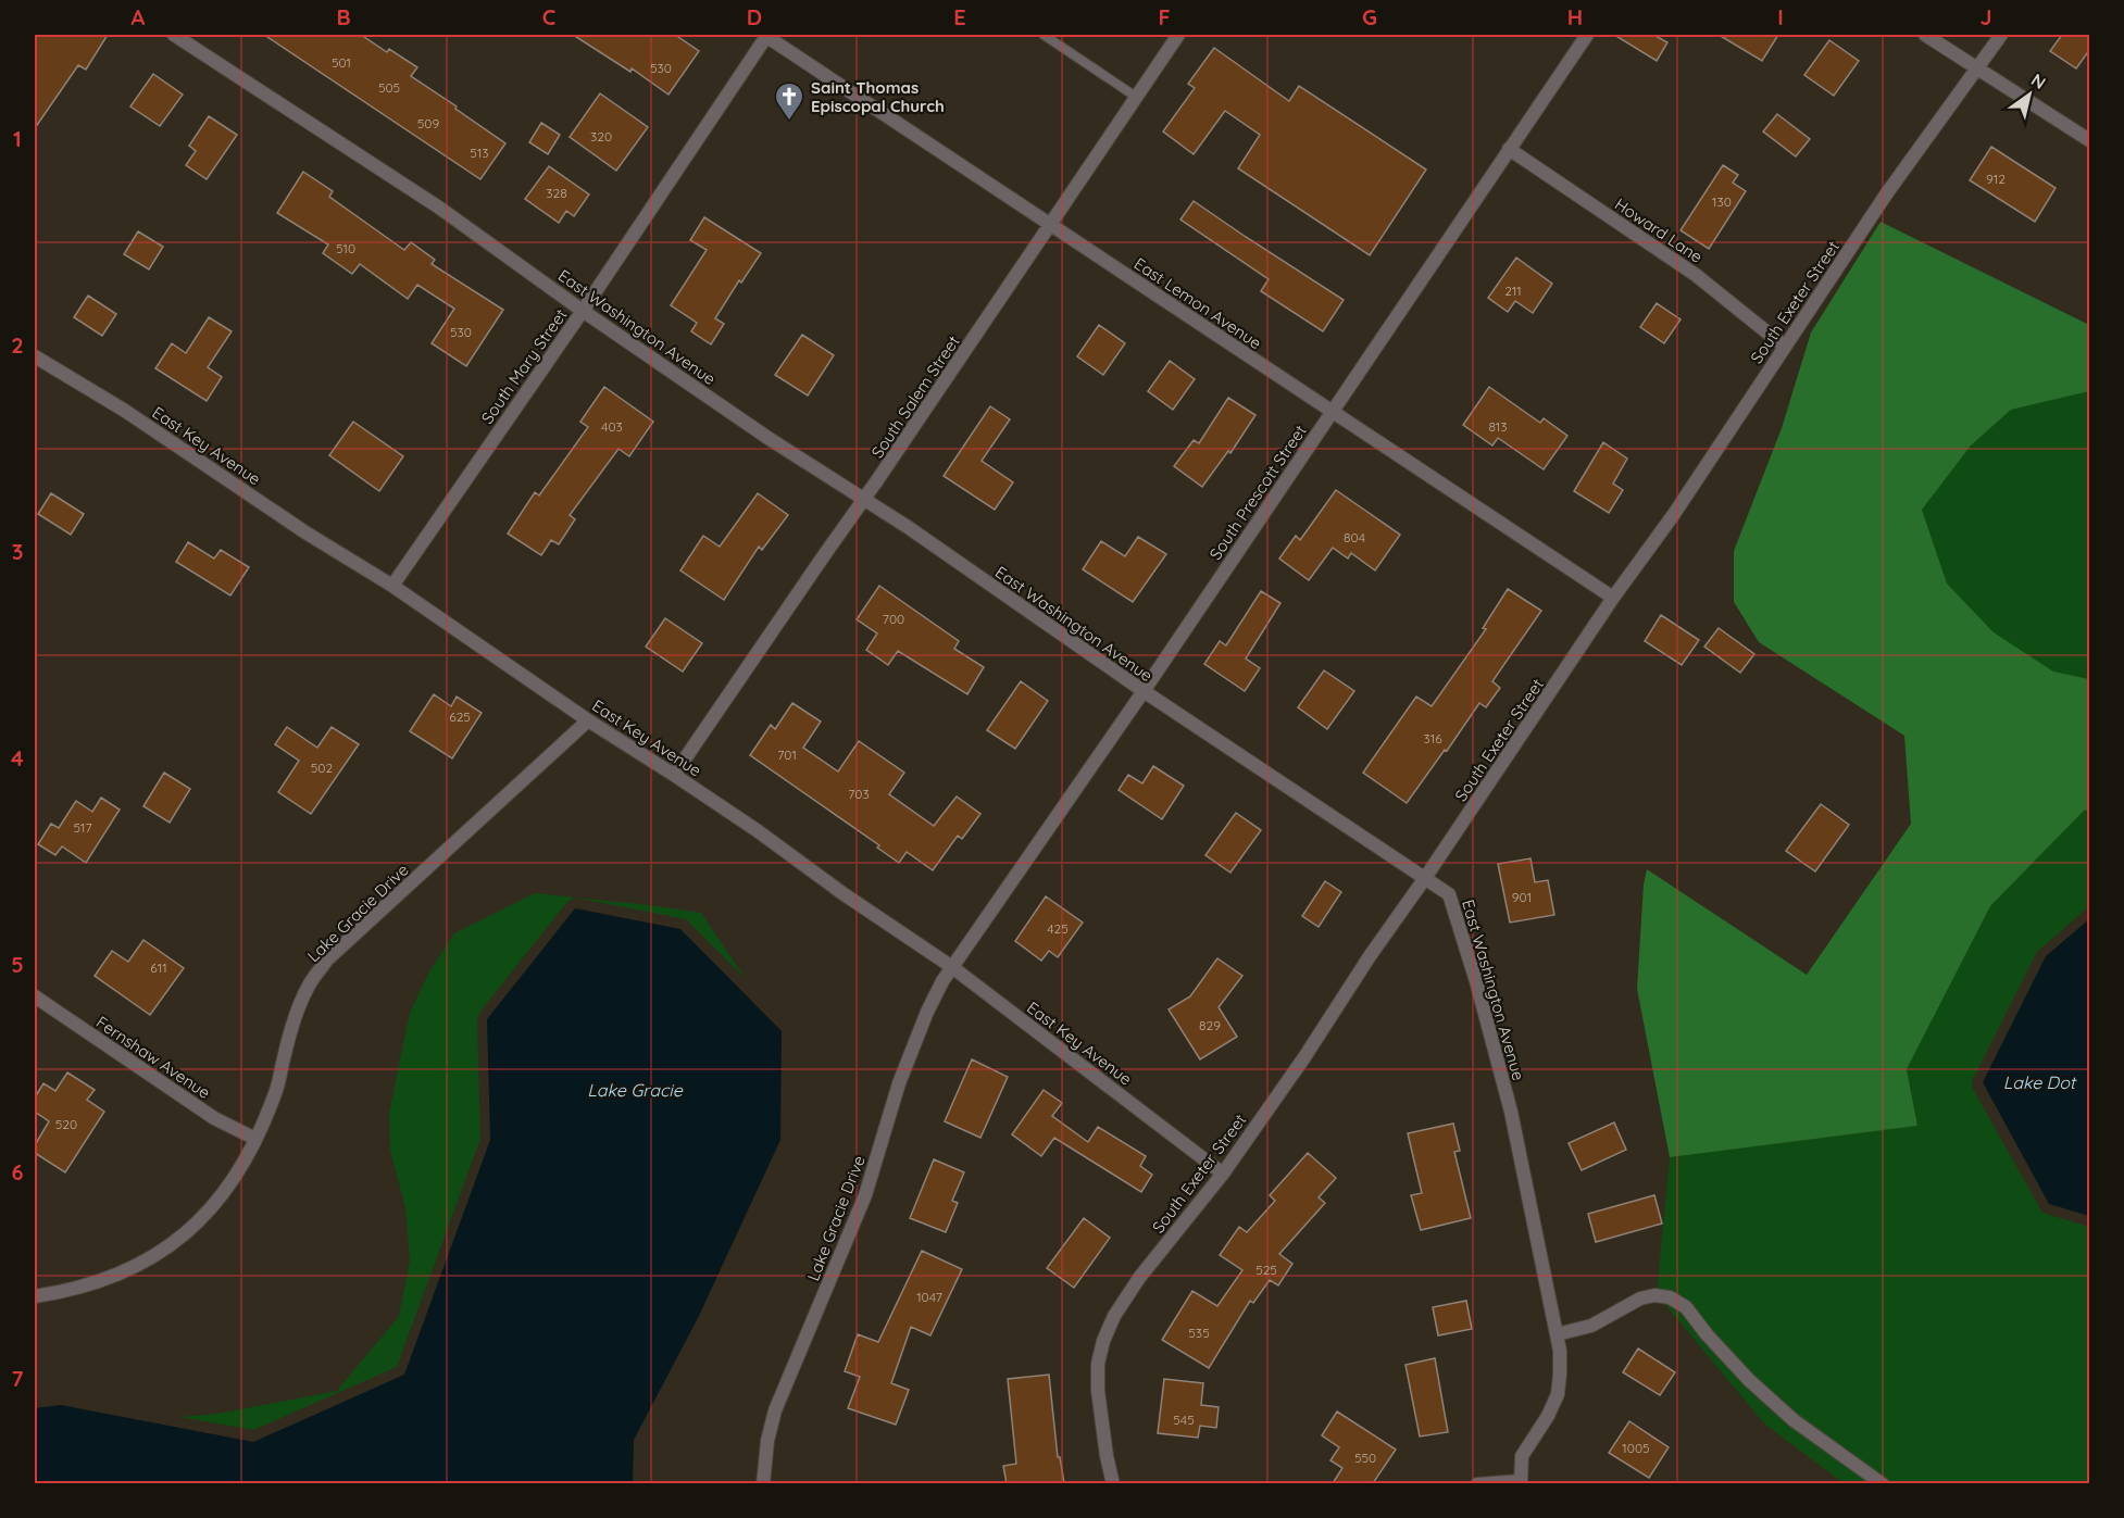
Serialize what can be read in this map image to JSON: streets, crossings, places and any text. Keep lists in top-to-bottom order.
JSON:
{
  "streets": {
    "street": [
      "Howard Lane",
      "South Exeter Street",
      "East Lemon Avenue",
      "East Washington Avenue",
      "South Mary Street",
      "South Salem Street",
      "East Key Avenue",
      "South Prescott Street",
      "Lake Gracie Drive",
      "Fernshaw Avenue"
    ]
  },
  "crossings": [
    ["Howard Lane", "South Exeter Street"],
    ["Howard Lane", "South Prescott Street"],
    ["South Exeter Street", "East Lemon Avenue"],
    ["South Exeter Street", "East Washington Avenue"],
    ["South Exeter Street", "East Key Avenue"],
    ["East Lemon Avenue", "South Mary Street"],
    ["East Lemon Avenue", "South Salem Street"],
    ["East Lemon Avenue", "South Prescott Street"],
    ["East Washington Avenue", "South Mary Street"],
    ["East Washington Avenue", "South Salem Street"],
    ["East Washington Avenue", "South Prescott Street"],
    ["South Mary Street", "East Key Avenue"],
    ["South Salem Street", "East Key Avenue"],
    ["East Key Avenue", "South Prescott Street"],
    ["East Key Avenue", "Lake Gracie Drive"],
    ["South Prescott Street", "Lake Gracie Drive"],
    ["Lake Gracie Drive", "Fernshaw Avenue"]
  ],
  "water": ["Lake Dot", "Lake Gracie"],
  "places": {
    "church": ["Saint Thomas Episcopal Church"]
  },
  "house_numbers": [
    "501",
    "530",
    "505",
    "509",
    "320",
    "513",
    "912",
    "328",
    "130",
    "510",
    "211",
    "530",
    "403",
    "813",
    "804",
    "700",
    "625",
    "316",
    "701",
    "502",
    "703",
    "517",
    "901",
    "425",
    "611",
    "829",
    "520",
    "525",
    "1047",
    "535",
    "545",
    "1005",
    "550"
  ],
  "north": "top right",
  "grid": {
    "columns": [
      "A",
      "B",
      "C",
      "D",
      "E",
      "F",
      "G",
      "H",
      "I",
      "J"
    ],
    "rows": [
      "1",
      "2",
      "3",
      "4",
      "5",
      "6",
      "7"
    ]
  }
}
